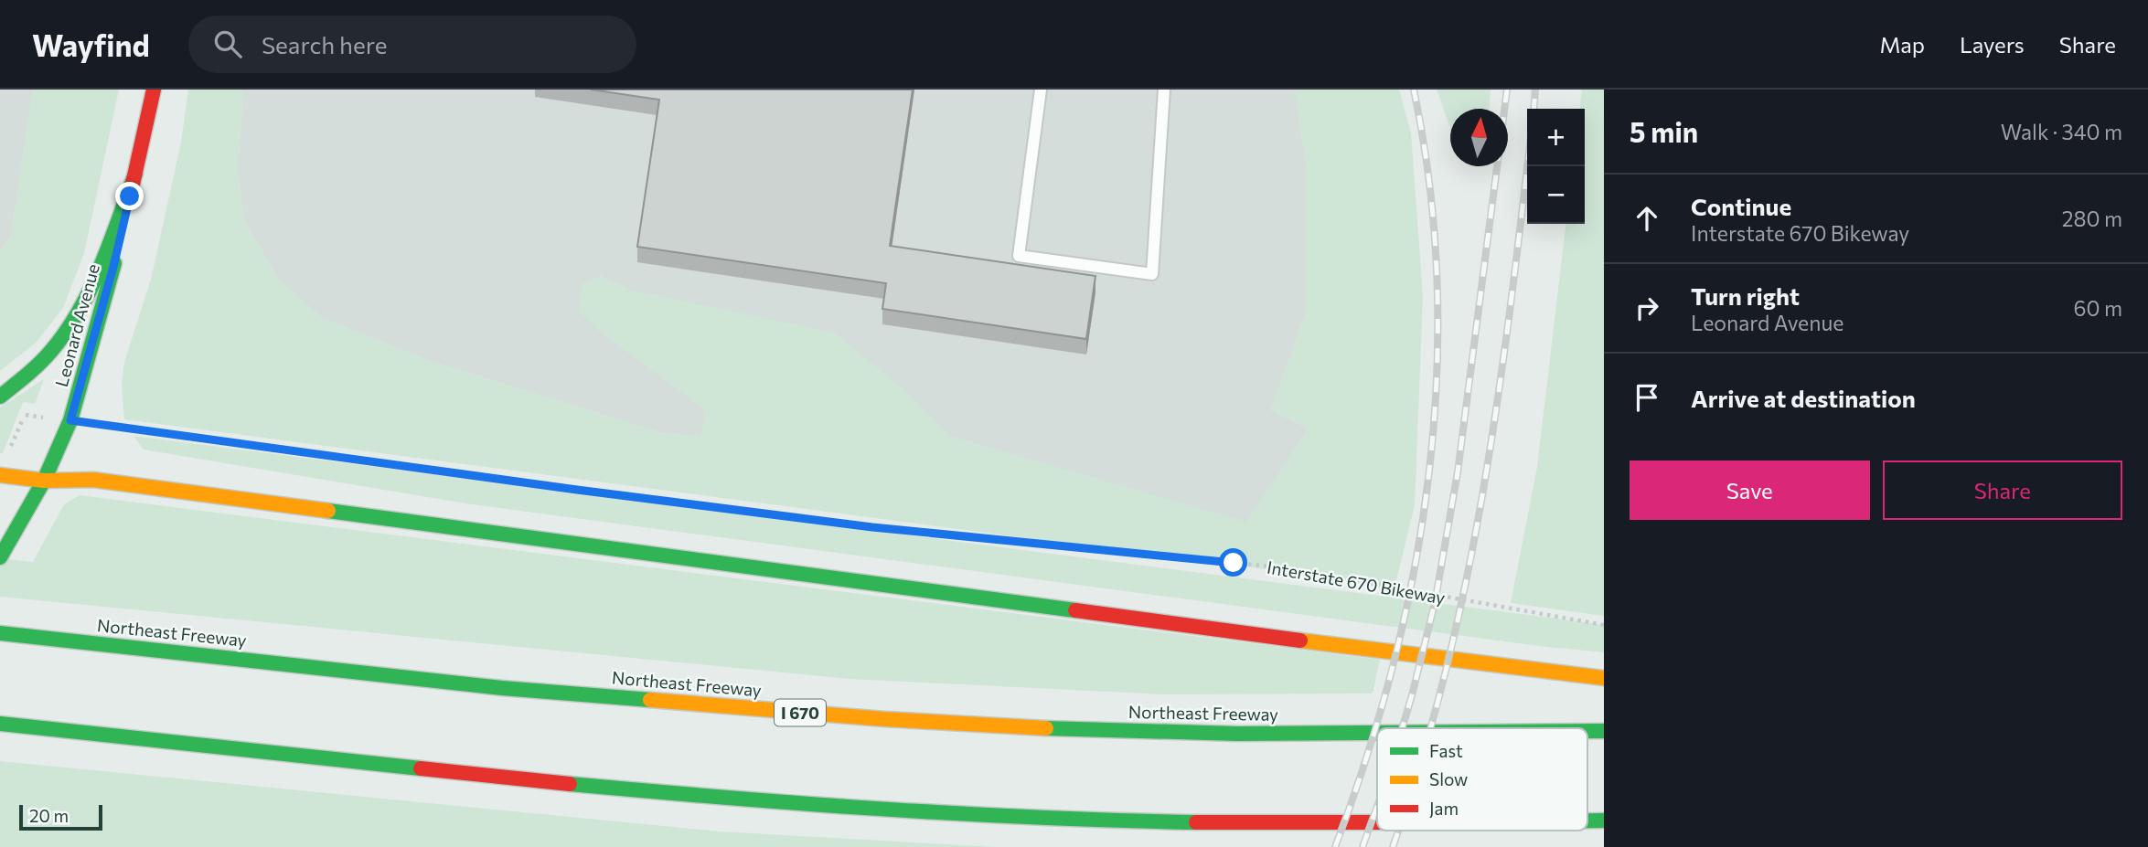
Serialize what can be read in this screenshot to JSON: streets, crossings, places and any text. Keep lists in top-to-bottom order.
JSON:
{
  "streets": {
    "main road": ["Leonard Avenue", "Northeast Freeway", "I 670"],
    "path": ["Interstate 670 Bikeway"]
  },
  "crossings": [
    ["Leonard Avenue", "Interstate 670 Bikeway"]
  ],
  "legend": ["Fast", "Slow", "Jam"],
  "scale_bar": "20 m",
  "north": "top",
  "page": {
    "header": "Wayfind",
    "search": "Search here",
    "nav": ["Map", "Layers", "Share"],
    "heading": ["5 min", "Walk · 340 m"],
    "map_buttons": ["+", "−"],
    "list": [
      ["Continue", "Interstate 670 Bikeway", "280 m"],
      ["Turn right", "Leonard Avenue", "60 m"],
      "Arrive at destination"
    ],
    "buttons": ["Save", "Share"],
    "scale": "20 m"
  }
}
